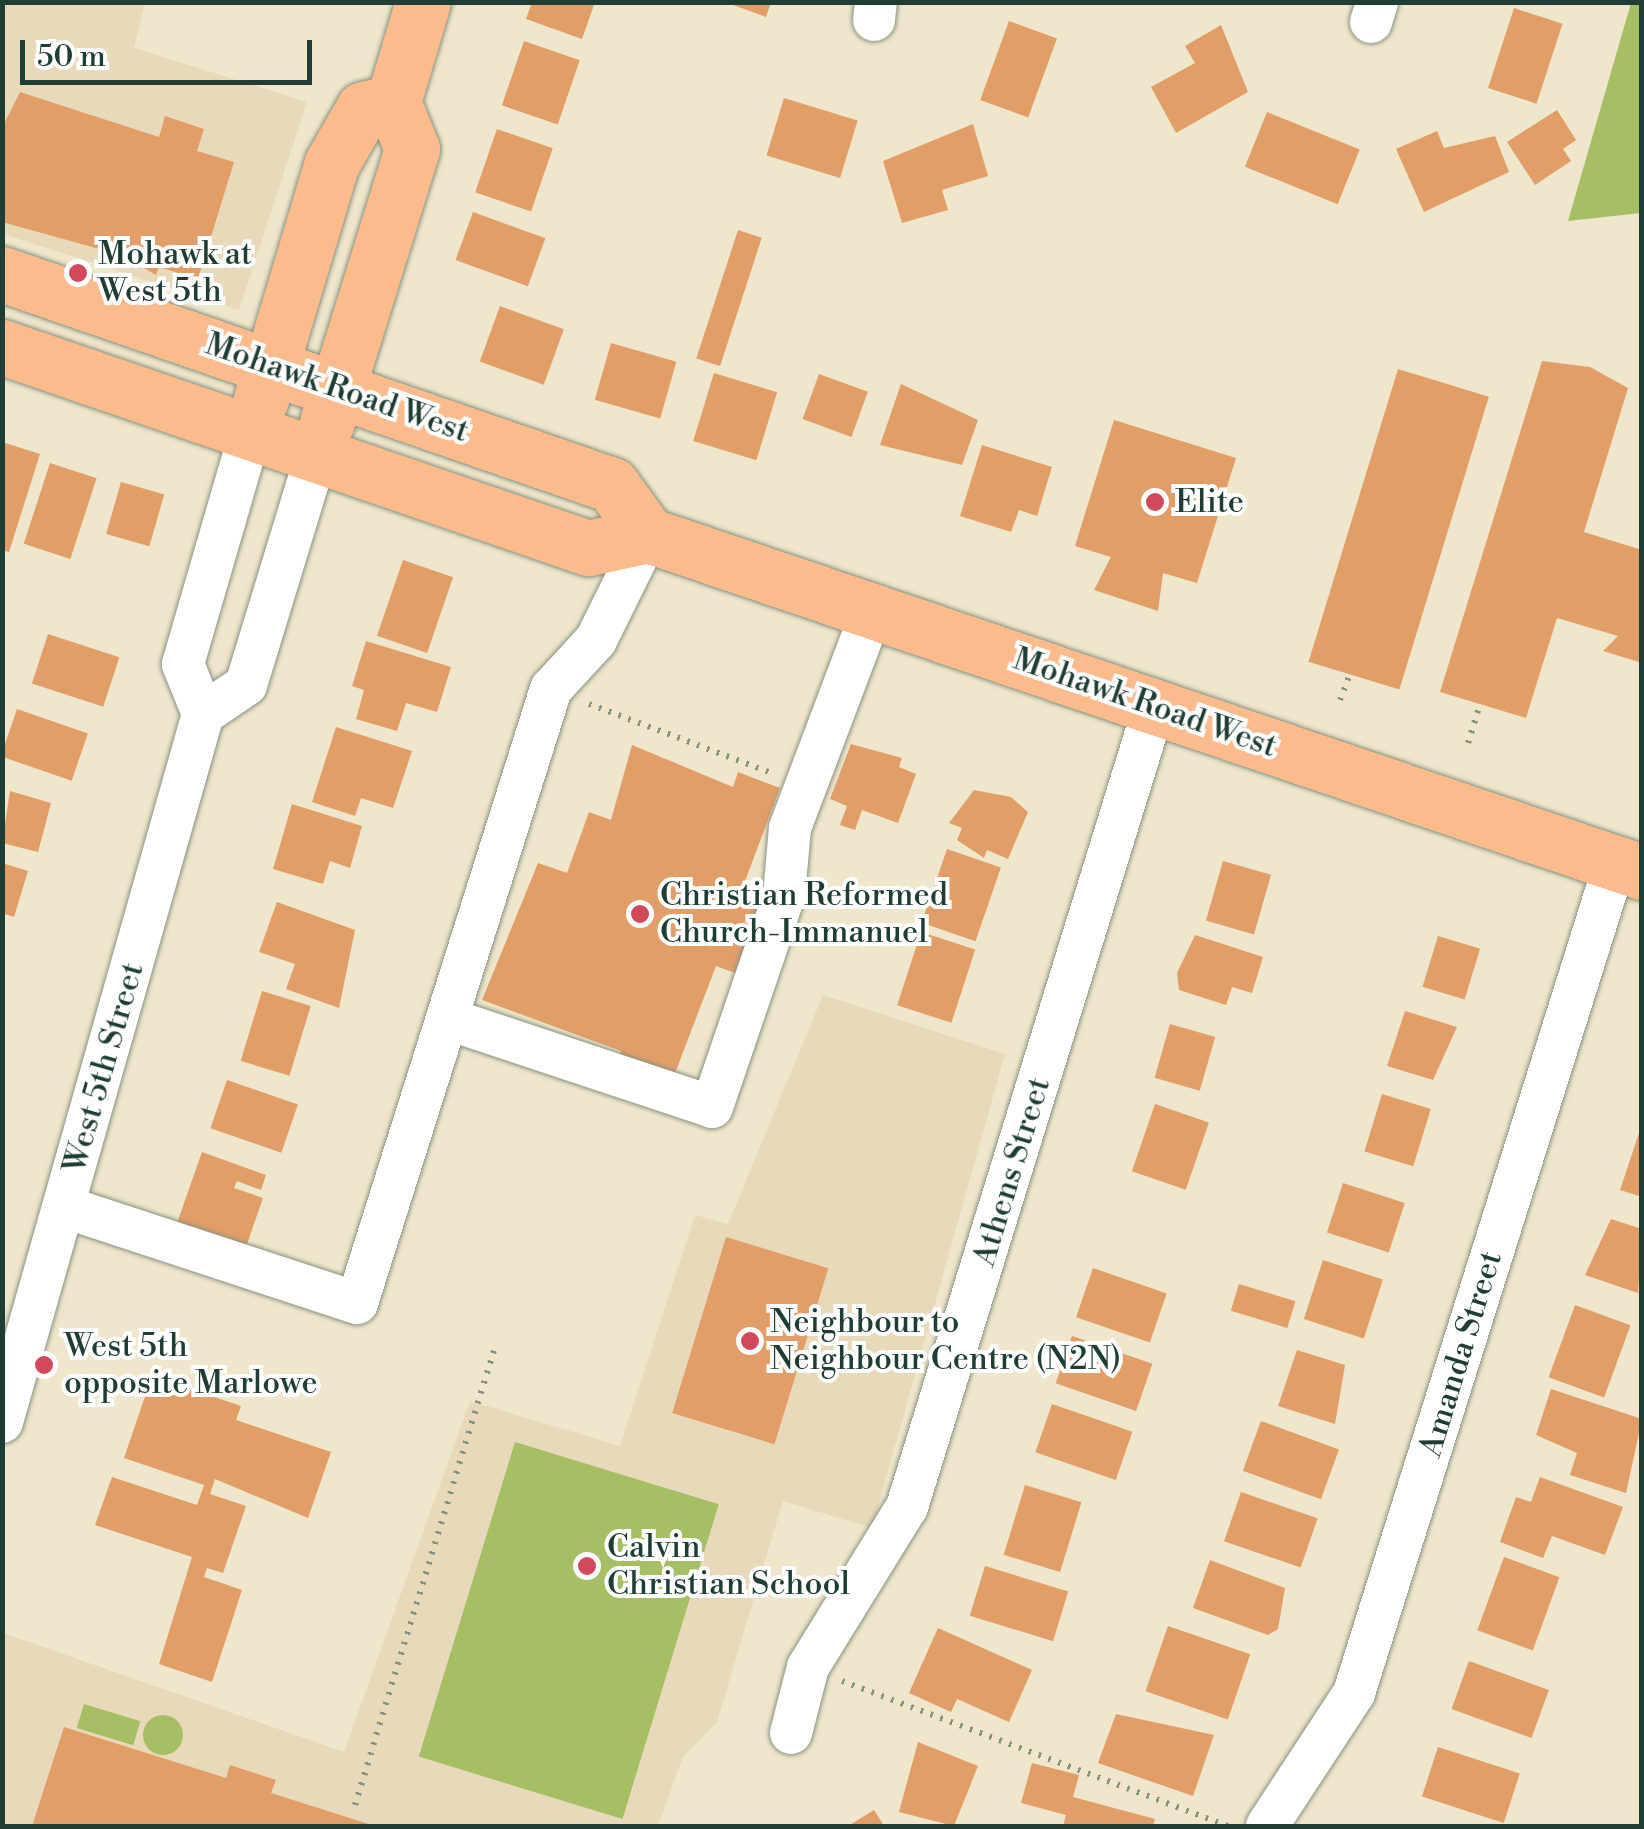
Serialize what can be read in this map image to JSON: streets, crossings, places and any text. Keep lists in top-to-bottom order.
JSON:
{
  "streets": {
    "main road": ["Mohawk Road West"],
    "street": ["West 5th Street", "Athens Street", "Amanda Street"]
  },
  "crossings": [
    ["Mohawk Road West", "Athens Street"],
    ["Mohawk Road West", "Amanda Street"]
  ],
  "places": [
    "Mohawk at West 5th",
    "Elite",
    "Christian Reformed Church-Immanuel",
    "Neighbour to Neighbour Centre (N2N)",
    "West 5th opposite Marlowe",
    "Calvin Christian School"
  ],
  "scale_bar": "50 m"
}
